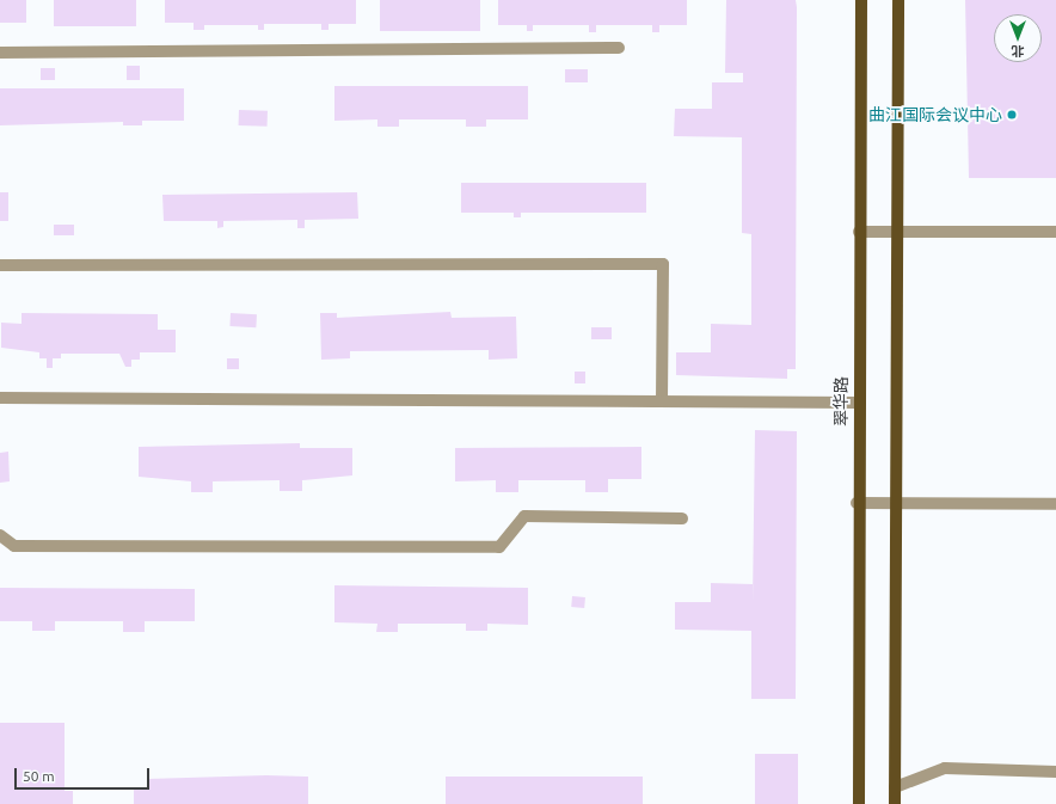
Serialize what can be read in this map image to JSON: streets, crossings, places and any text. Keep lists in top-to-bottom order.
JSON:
{
  "streets": {
    "main road": ["翠华路"]
  },
  "places": ["曲江国际会议中心"],
  "scale_bar": "50 m",
  "north": "bottom"
}
